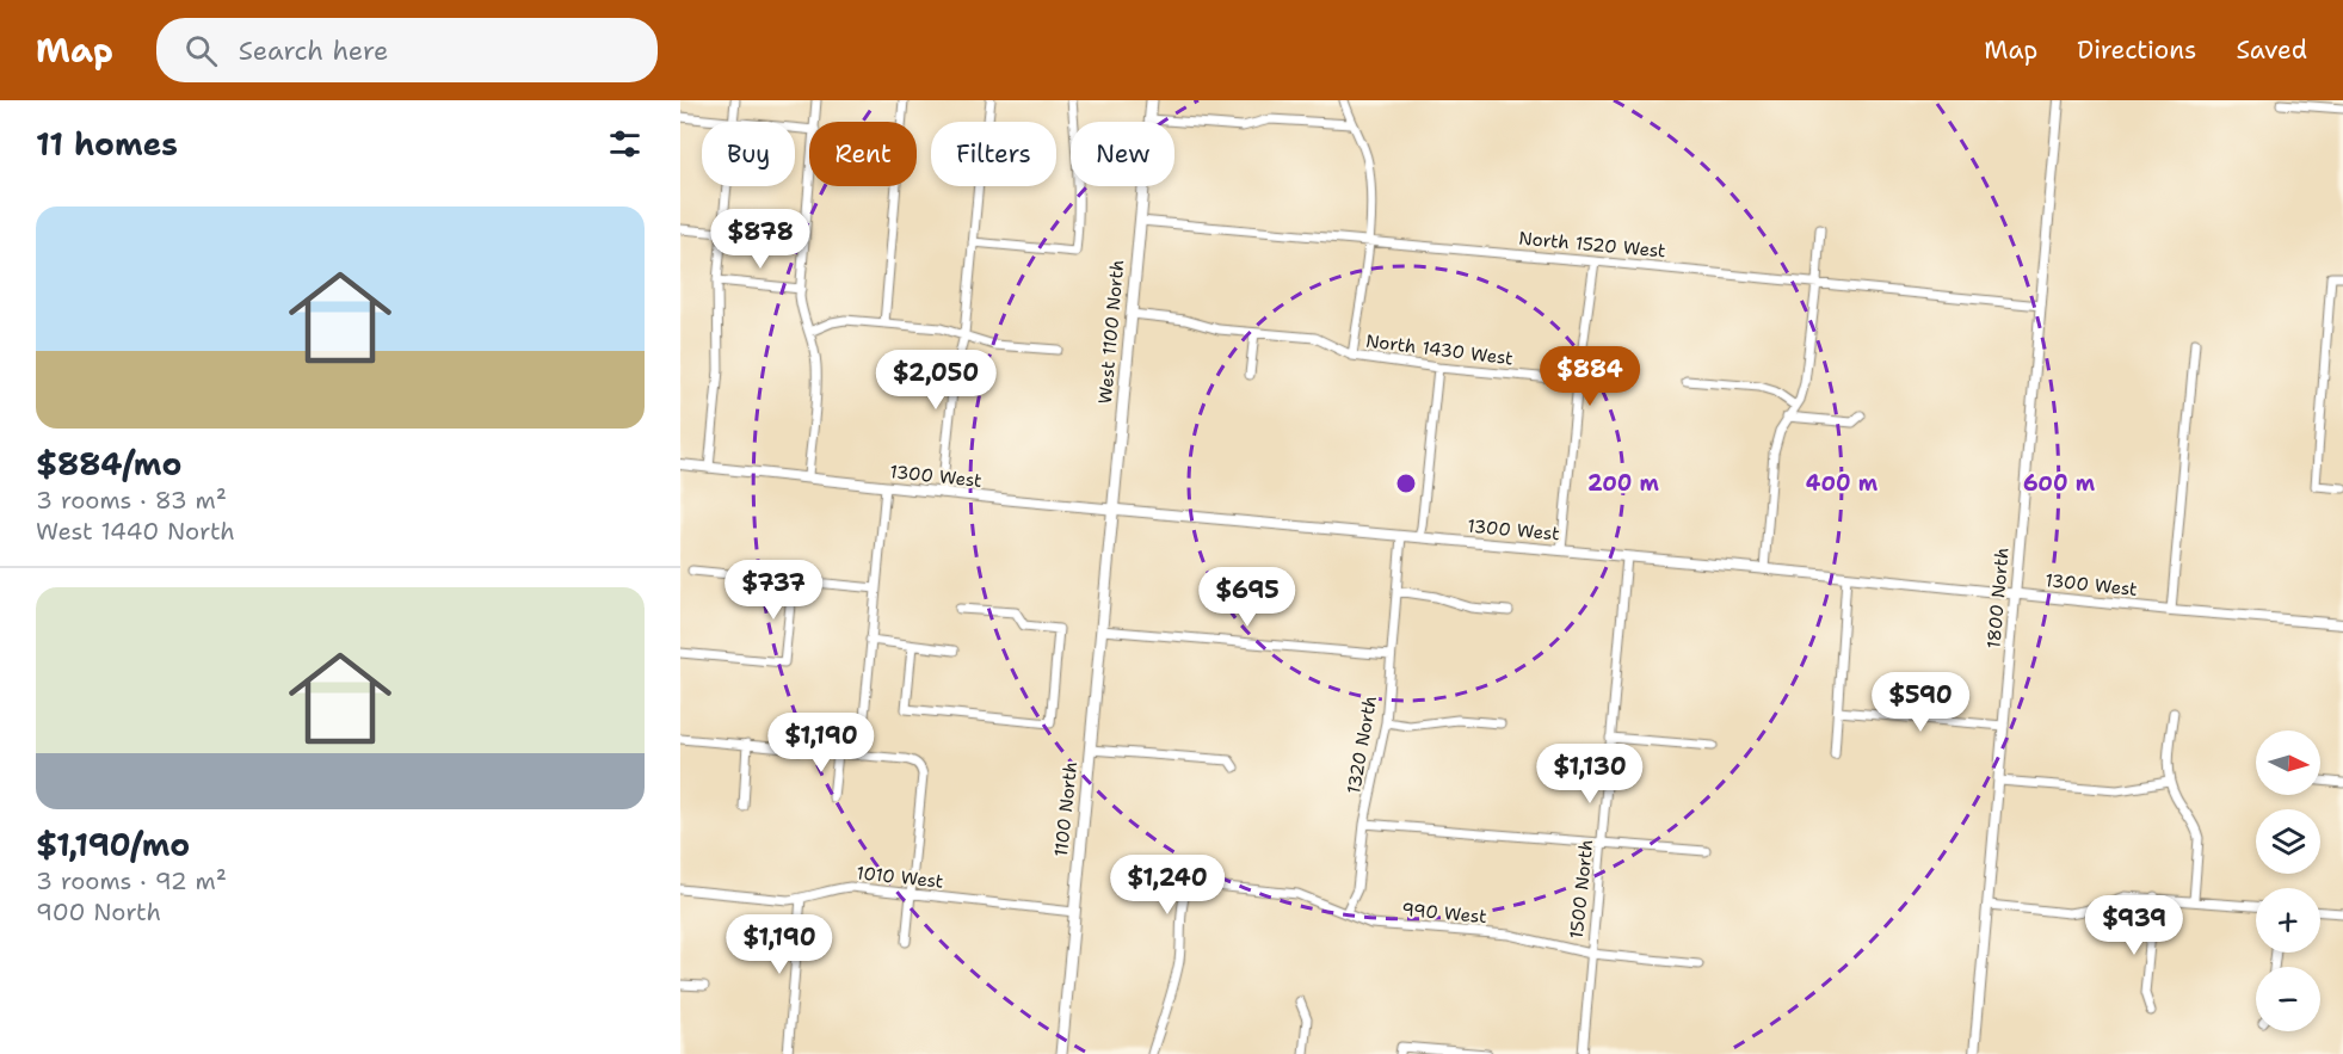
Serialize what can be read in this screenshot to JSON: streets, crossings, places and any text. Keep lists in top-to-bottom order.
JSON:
{
  "streets": {
    "main road": ["West 1100 North", "1100 North"],
    "street": [
      "North 1520 West",
      "North 1430 West",
      "1300 West",
      "1800 North",
      "1320 North",
      "1010 West",
      "1500 North",
      "990 West"
    ]
  },
  "crossings": [
    ["North 1520 West", "West 1100 North"],
    ["North 1520 West", "1800 North"],
    ["West 1100 North", "North 1430 West"],
    ["West 1100 North", "1300 West"],
    ["West 1100 North", "1100 North"],
    ["1300 West", "1800 North"],
    ["1300 West", "1320 North"],
    ["1300 West", "1500 North"],
    ["1320 North", "990 West"],
    ["1100 North", "1010 West"],
    ["1500 North", "990 West"]
  ],
  "north": "right",
  "page": {
    "header": "Map",
    "search": "Search here",
    "nav": ["Map", "Directions", "Saved"],
    "heading": "11 homes",
    "chip": [
      "Buy",
      "Rent",
      "Filters",
      "New"
    ],
    "list": [
      {
        "name": "$884/mo",
        "note": "3 rooms · 83 m² · West 1440 North"
      },
      {
        "name": "$1,190/mo",
        "note": "3 rooms · 92 m² · 900 North"
      }
    ],
    "price": [
      "$878",
      "$884",
      "$2,050",
      "$737",
      "$695",
      "$590",
      "$1,190",
      "$1,130",
      "$1,240",
      "$939",
      "$1,190"
    ],
    "map_buttons": ["+", "−"]
  },
  "rings": ["200 m", "400 m", "600 m"]
}
